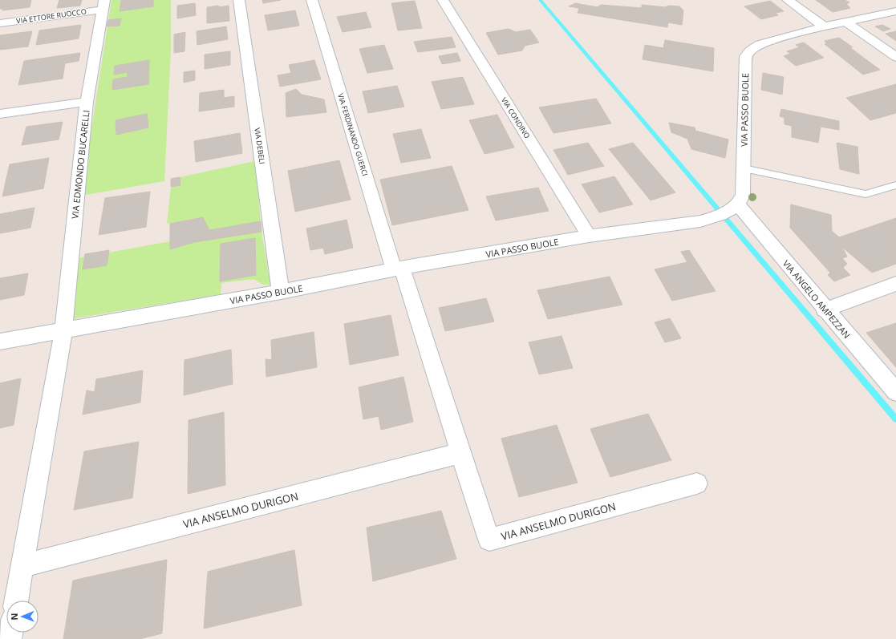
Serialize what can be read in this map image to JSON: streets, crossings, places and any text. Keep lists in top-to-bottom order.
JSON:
{
  "streets": {
    "street": [
      "VIA ETTORE RUOCCO",
      "VIA PASSO BUOLE",
      "VIA CONDINO",
      "VIA FERDINANDO GUERCI",
      "VIA DEBELI",
      "VIA EDMONDO BUCARELLI",
      "VIA ANGELO AMPEZZAN",
      "VIA ANSELMO DURIGON"
    ]
  },
  "crossings": [
    ["VIA ETTORE RUOCCO", "VIA EDMONDO BUCARELLI"],
    ["VIA PASSO BUOLE", "VIA CONDINO"],
    ["VIA PASSO BUOLE", "VIA FERDINANDO GUERCI"],
    ["VIA PASSO BUOLE", "VIA DEBELI"],
    ["VIA PASSO BUOLE", "VIA EDMONDO BUCARELLI"],
    ["VIA PASSO BUOLE", "VIA ANGELO AMPEZZAN"],
    ["VIA PASSO BUOLE", "VIA ANSELMO DURIGON"],
    ["VIA FERDINANDO GUERCI", "VIA ANSELMO DURIGON"]
  ],
  "north": "left"
}
